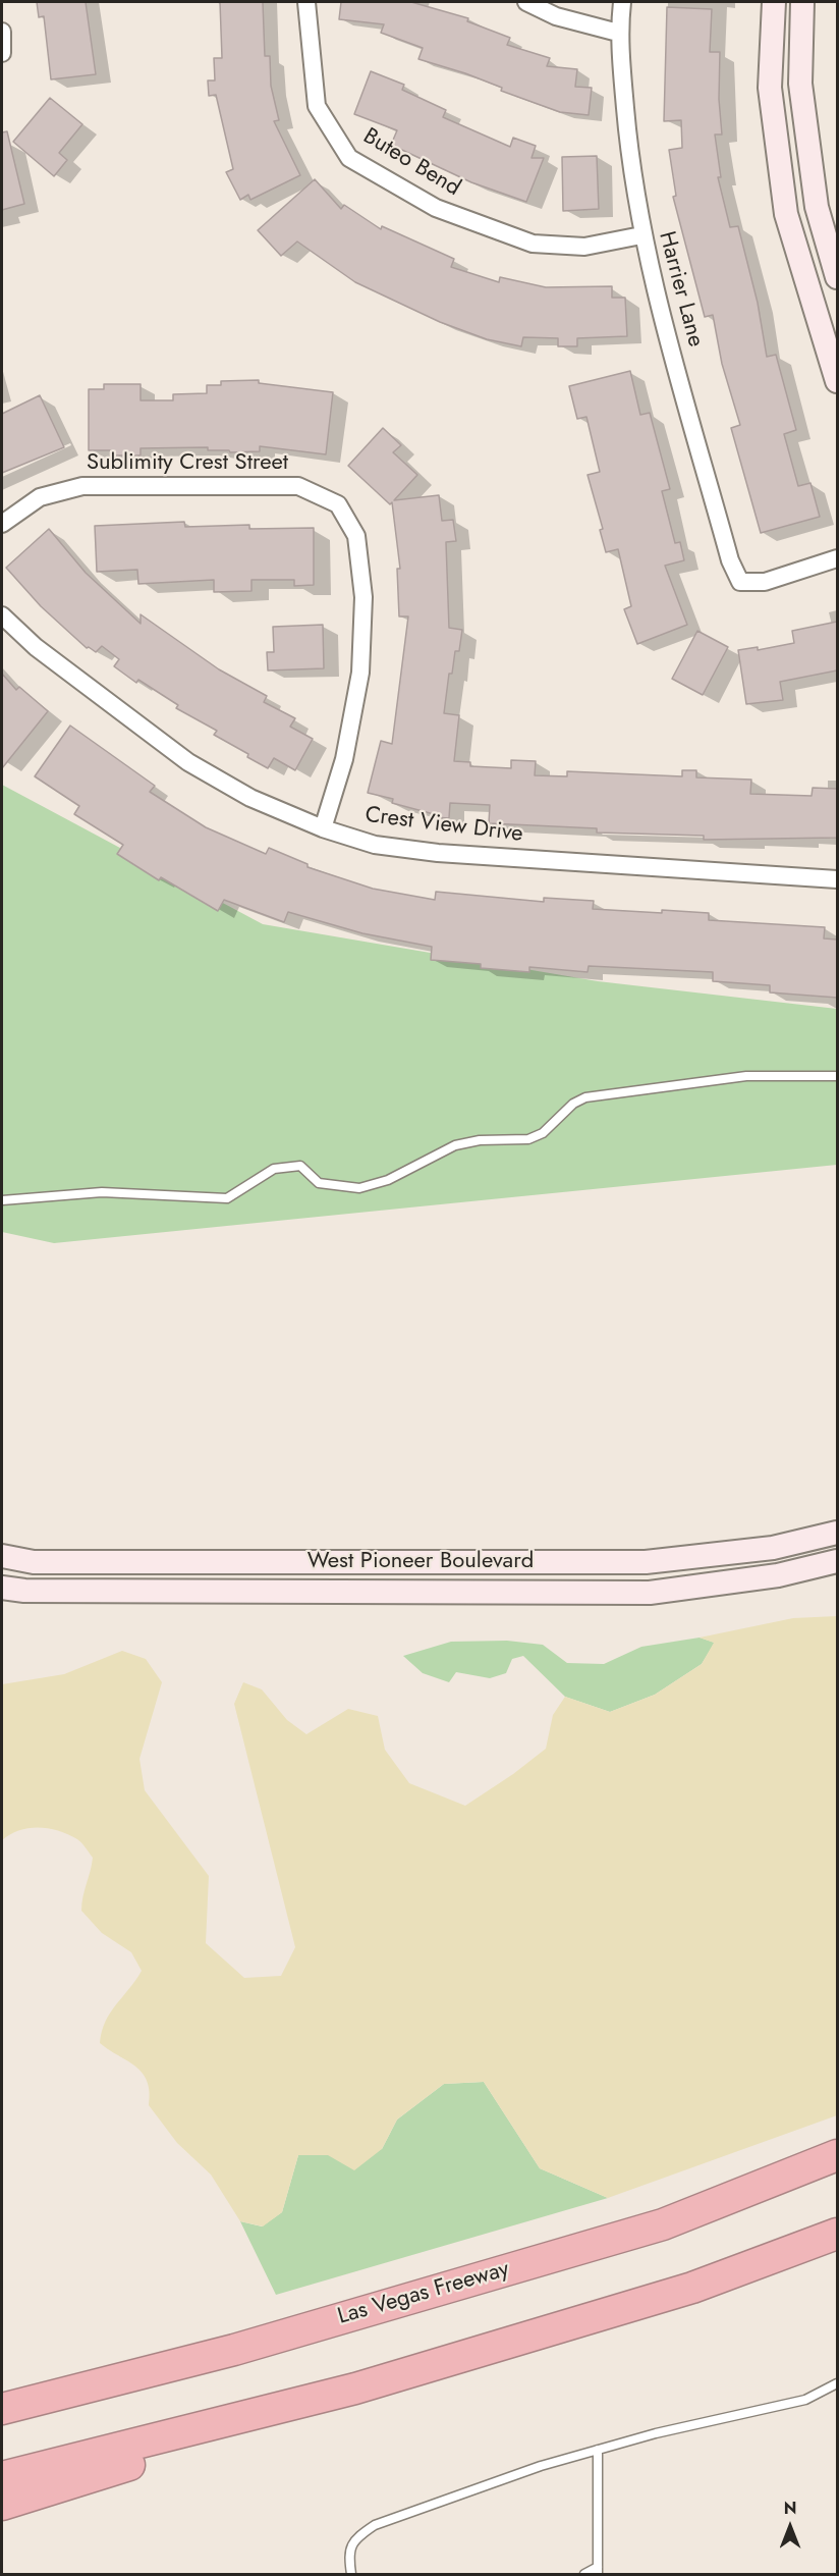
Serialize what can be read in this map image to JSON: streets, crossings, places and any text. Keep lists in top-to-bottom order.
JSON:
{
  "streets": {
    "highway": ["Las Vegas Freeway"],
    "main road": ["West Pioneer Boulevard"],
    "street": [
      "Buteo Bend",
      "Harrier Lane",
      "Sublimity Crest Street",
      "Crest View Drive"
    ]
  },
  "crossings": [
    ["Buteo Bend", "Harrier Lane"],
    ["Sublimity Crest Street", "Crest View Drive"]
  ],
  "north": "top"
}
